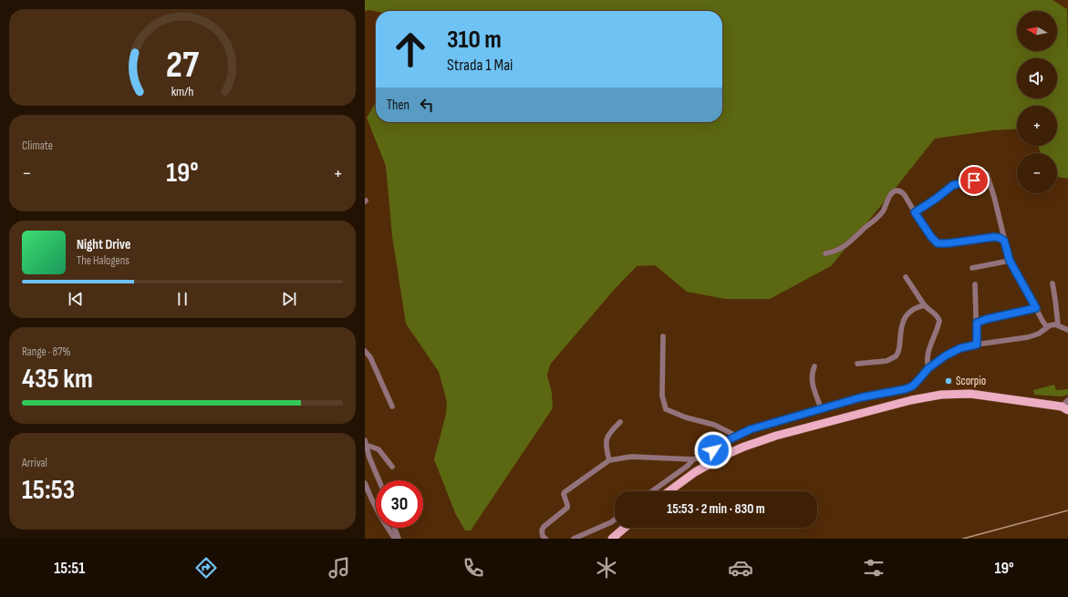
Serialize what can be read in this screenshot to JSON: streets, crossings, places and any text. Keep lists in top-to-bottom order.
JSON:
{
  "places": ["Scorpio"],
  "north": "left",
  "page": {
    "map_buttons": ["+", "−"],
    "turn": ["310 m", "Strada 1 Mai"],
    "then": "Then",
    "tile": [
      "Climate",
      ["Range · 87%", "435 km"],
      ["Arrival", "15:53"]
    ],
    "heat": ["−", "19°", "+"],
    "song": ["Night Drive", "The Halogens"],
    "limit": "30",
    "trip": "15:53 · 2 min · 830 m",
    "tabs": ["15:51", "19°"],
    "gauge": ["27", "km/h"]
  }
}
